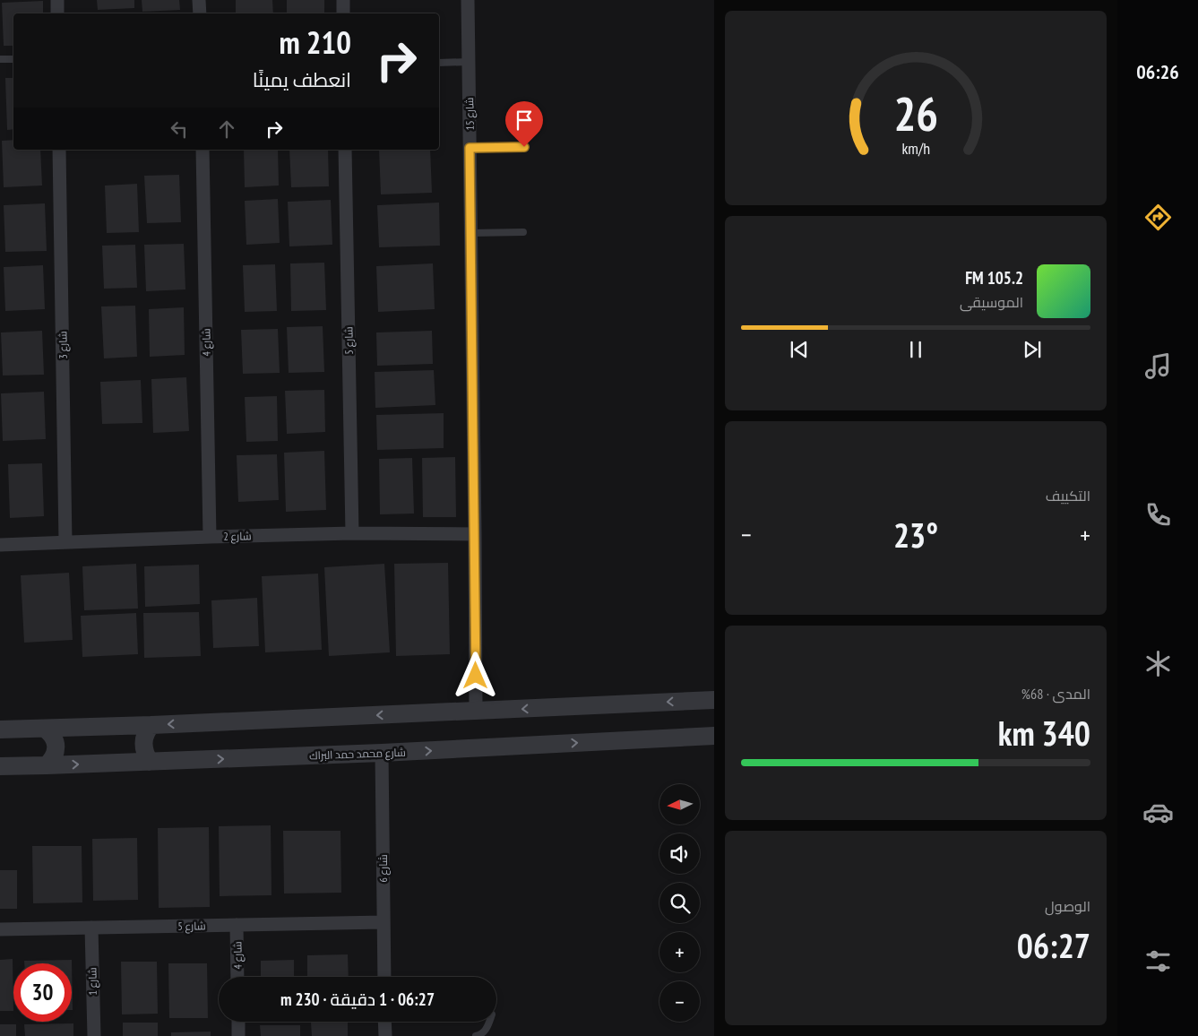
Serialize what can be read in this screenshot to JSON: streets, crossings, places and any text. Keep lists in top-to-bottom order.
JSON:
{
  "streets": {
    "street": [
      "شارع 15",
      "شارع 5",
      "شارع 4",
      "شارع 3",
      "شارع 2",
      "شارع محمد حمد البراك",
      "شارع 6",
      "شارع 1"
    ]
  },
  "crossings": [
    ["شارع 15", "شارع 2"],
    ["شارع 5", "شارع 4"],
    ["شارع 5", "شارع 2"],
    ["شارع 5", "شارع 6"],
    ["شارع 5", "شارع 1"],
    ["شارع 4", "شارع 2"],
    ["شارع 3", "شارع 2"],
    ["شارع محمد حمد البراك", "شارع 6"]
  ],
  "north": "left",
  "page": {
    "tabs": "06:26",
    "turn": ["210 m", "انعطف يمينًا"],
    "song": ["105.2 FM", "الموسيقى"],
    "tile": [
      "التكييف",
      ["المدى · 68%", "340 km"],
      ["الوصول", "06:27"]
    ],
    "heat": ["−", "23°", "+"],
    "map_buttons": ["+", "−"],
    "limit": "30",
    "trip": "06:27 · 1 دقيقة · 230 m",
    "gauge": ["26", "km/h"]
  }
}
